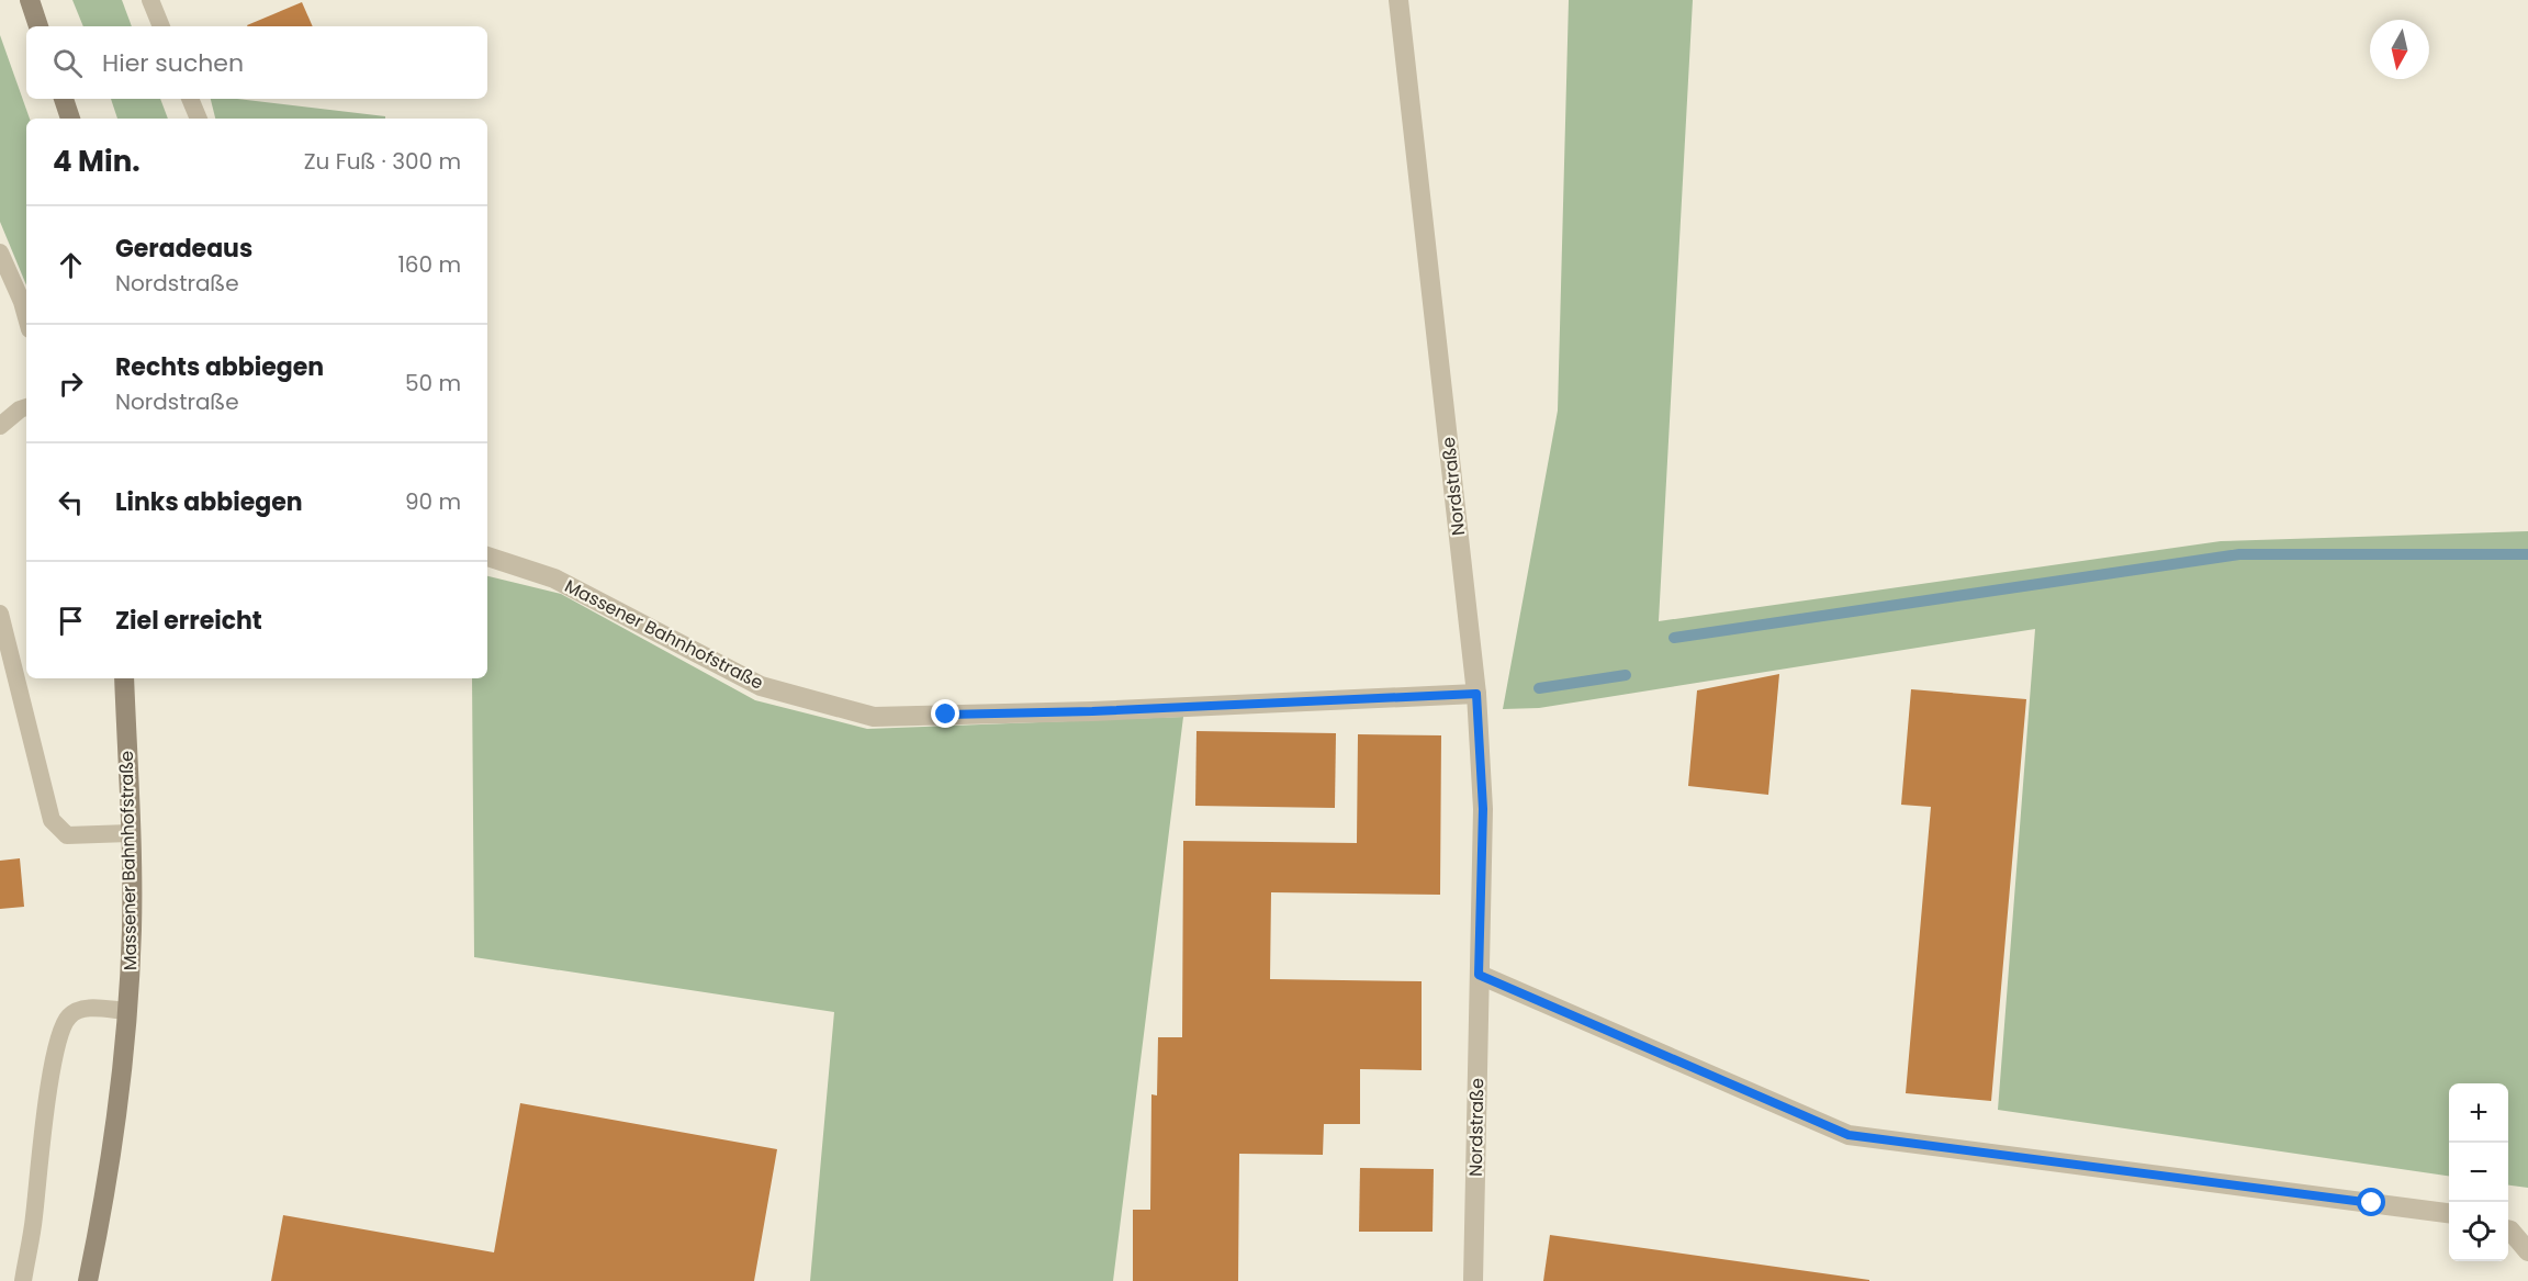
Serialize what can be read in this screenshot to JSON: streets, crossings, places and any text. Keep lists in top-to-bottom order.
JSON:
{
  "streets": {
    "main road": ["Massener Bahnhofstraße"],
    "street": ["Nordstraße"]
  },
  "crossings": [
    ["Nordstraße", "Massener Bahnhofstraße"]
  ],
  "north": "bottom",
  "page": {
    "search": "Hier suchen",
    "heading": ["4 Min.", "Zu Fuß · 300 m"],
    "list": [
      ["Geradeaus", "Nordstraße", "160 m"],
      ["Rechts abbiegen", "Nordstraße", "50 m"],
      ["Links abbiegen", "90 m"],
      "Ziel erreicht"
    ],
    "map_buttons": ["+", "−"]
  }
}
